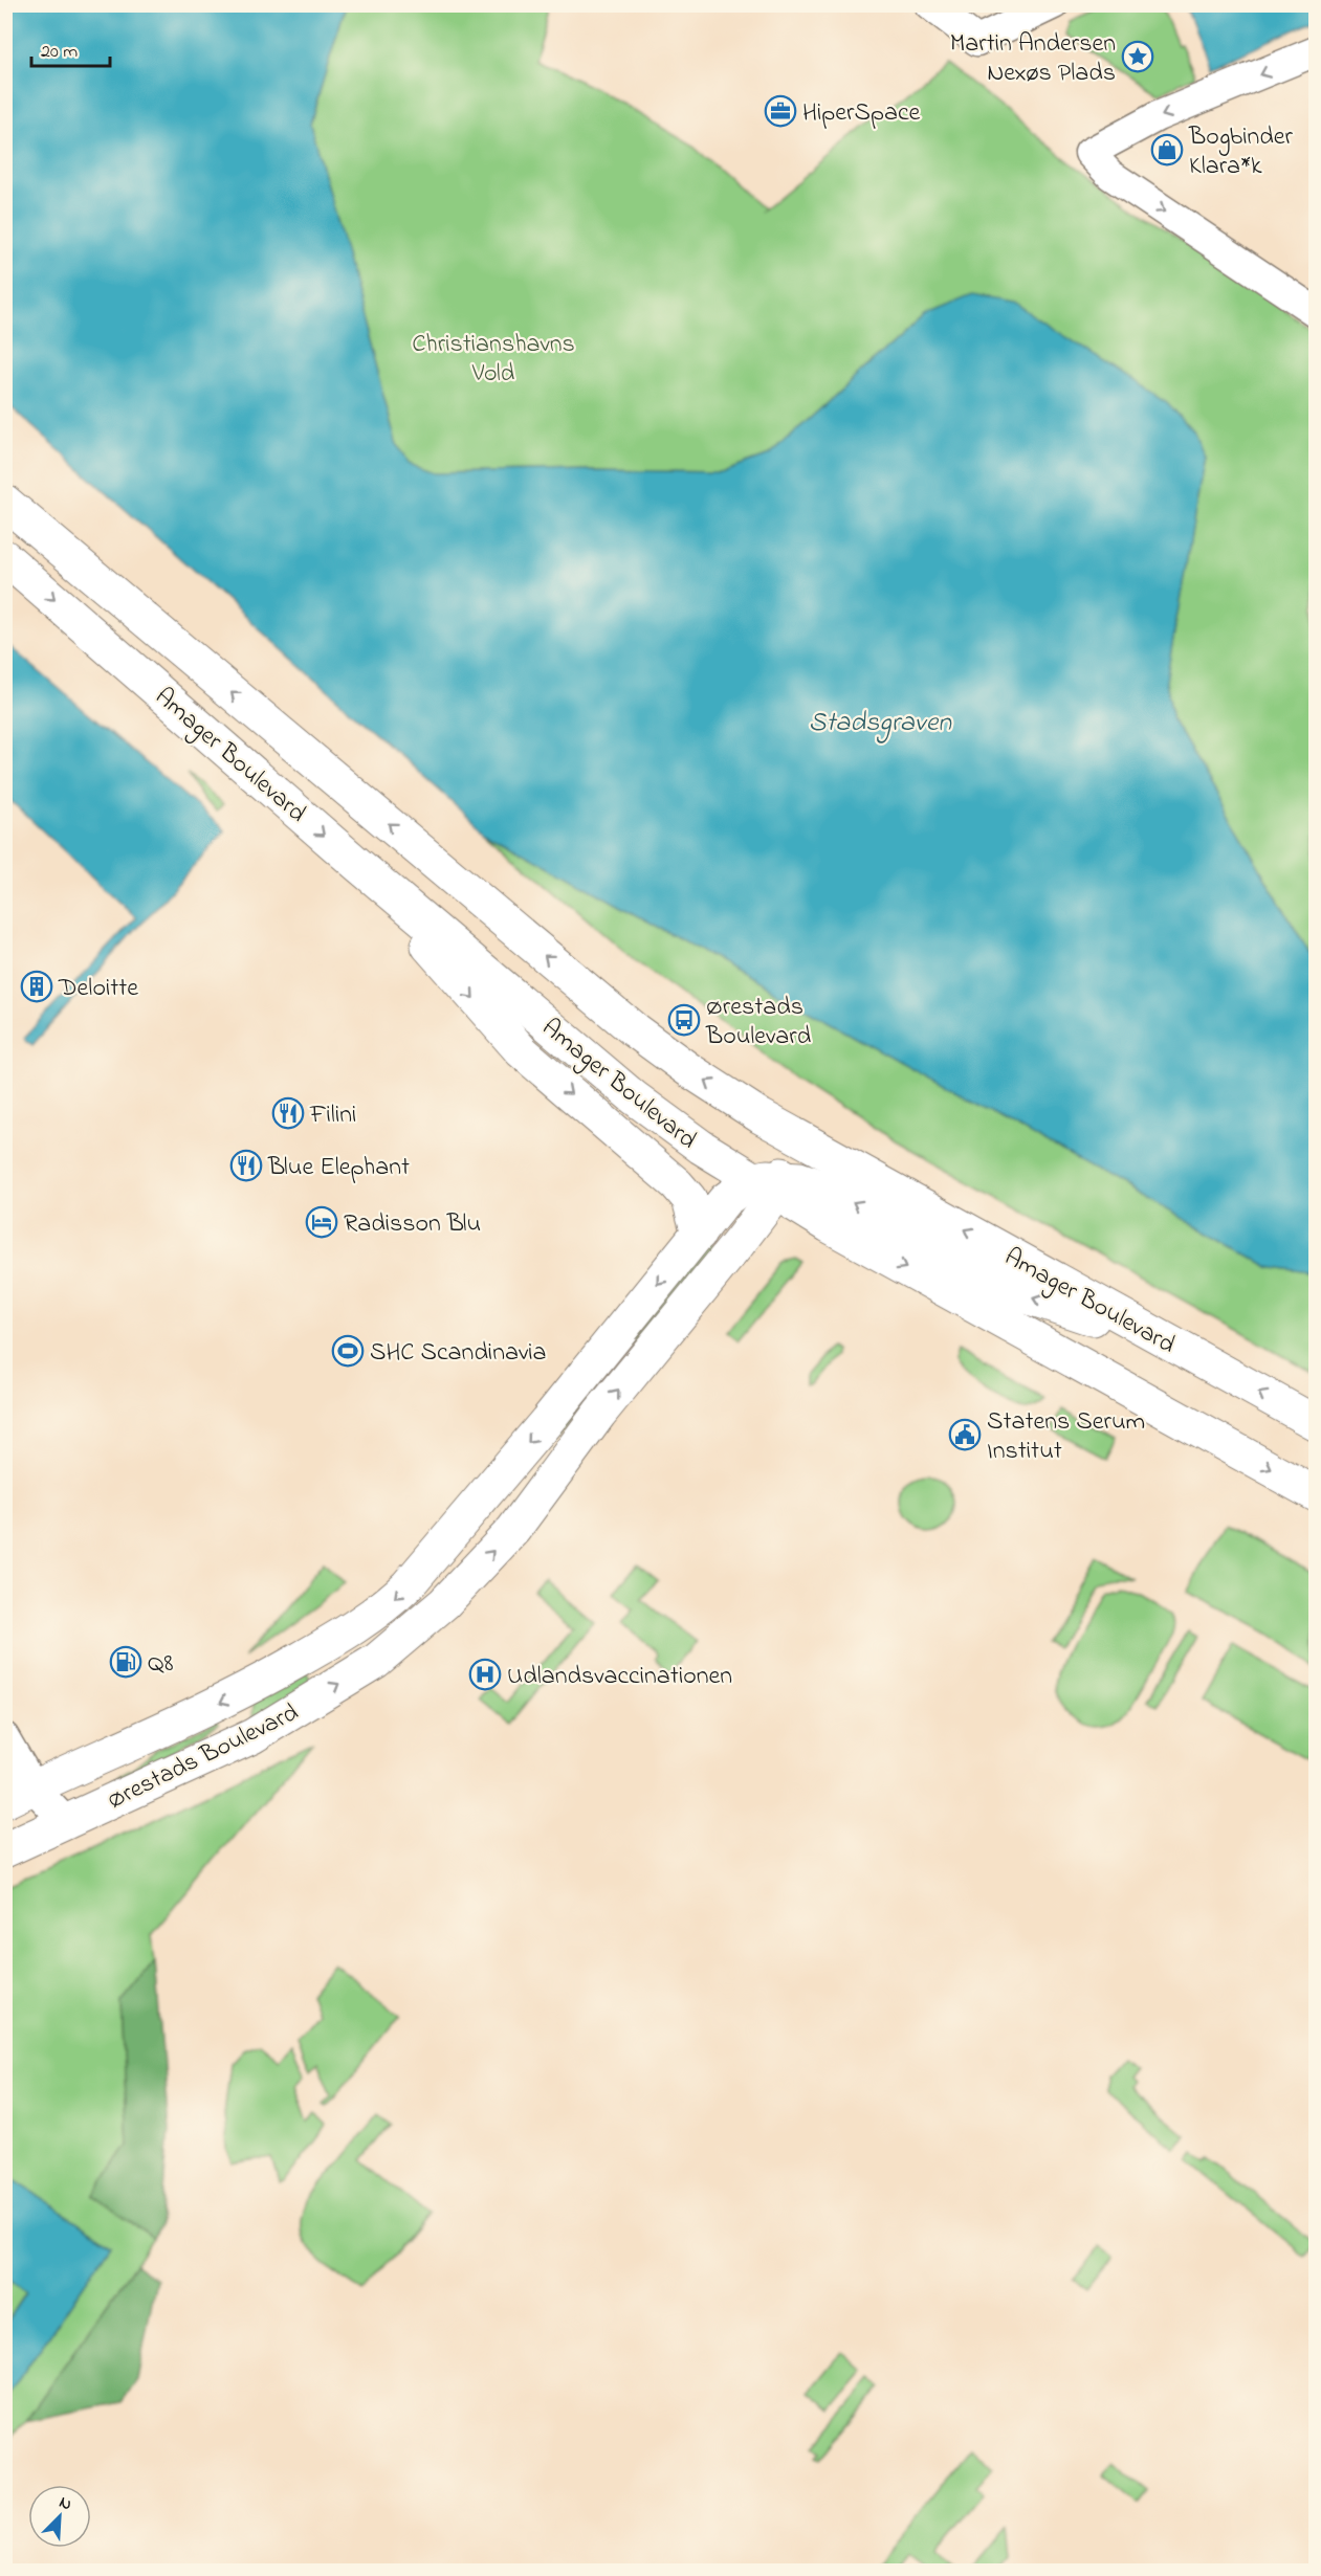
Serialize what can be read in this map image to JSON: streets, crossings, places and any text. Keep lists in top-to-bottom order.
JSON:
{
  "streets": {
    "street": ["Amager Boulevard", "Ørestads Boulevard"]
  },
  "crossings": [
    ["Amager Boulevard", "Ørestads Boulevard"]
  ],
  "water": ["Stadsgraven"],
  "parks": ["Christianshavns Vold"],
  "places": {
    "place": ["Martin Andersen Nexøs Plads"],
    "office": ["HiperSpace"],
    "shop": ["Bogbinder Klara*k"],
    "building": ["Deloitte"],
    "bus stop": ["Ørestads Boulevard"],
    "restaurant": ["Filini", "Blue Elephant"],
    "hotel": ["Radisson Blu"],
    "sports": ["SHC Scandinavia"],
    "public building": ["Statens Serum Institut"],
    "fuel station": ["Q8"],
    "hospital": ["Udlandsvaccinationen"]
  },
  "scale_bar": "20 m",
  "north": "top right"
}
